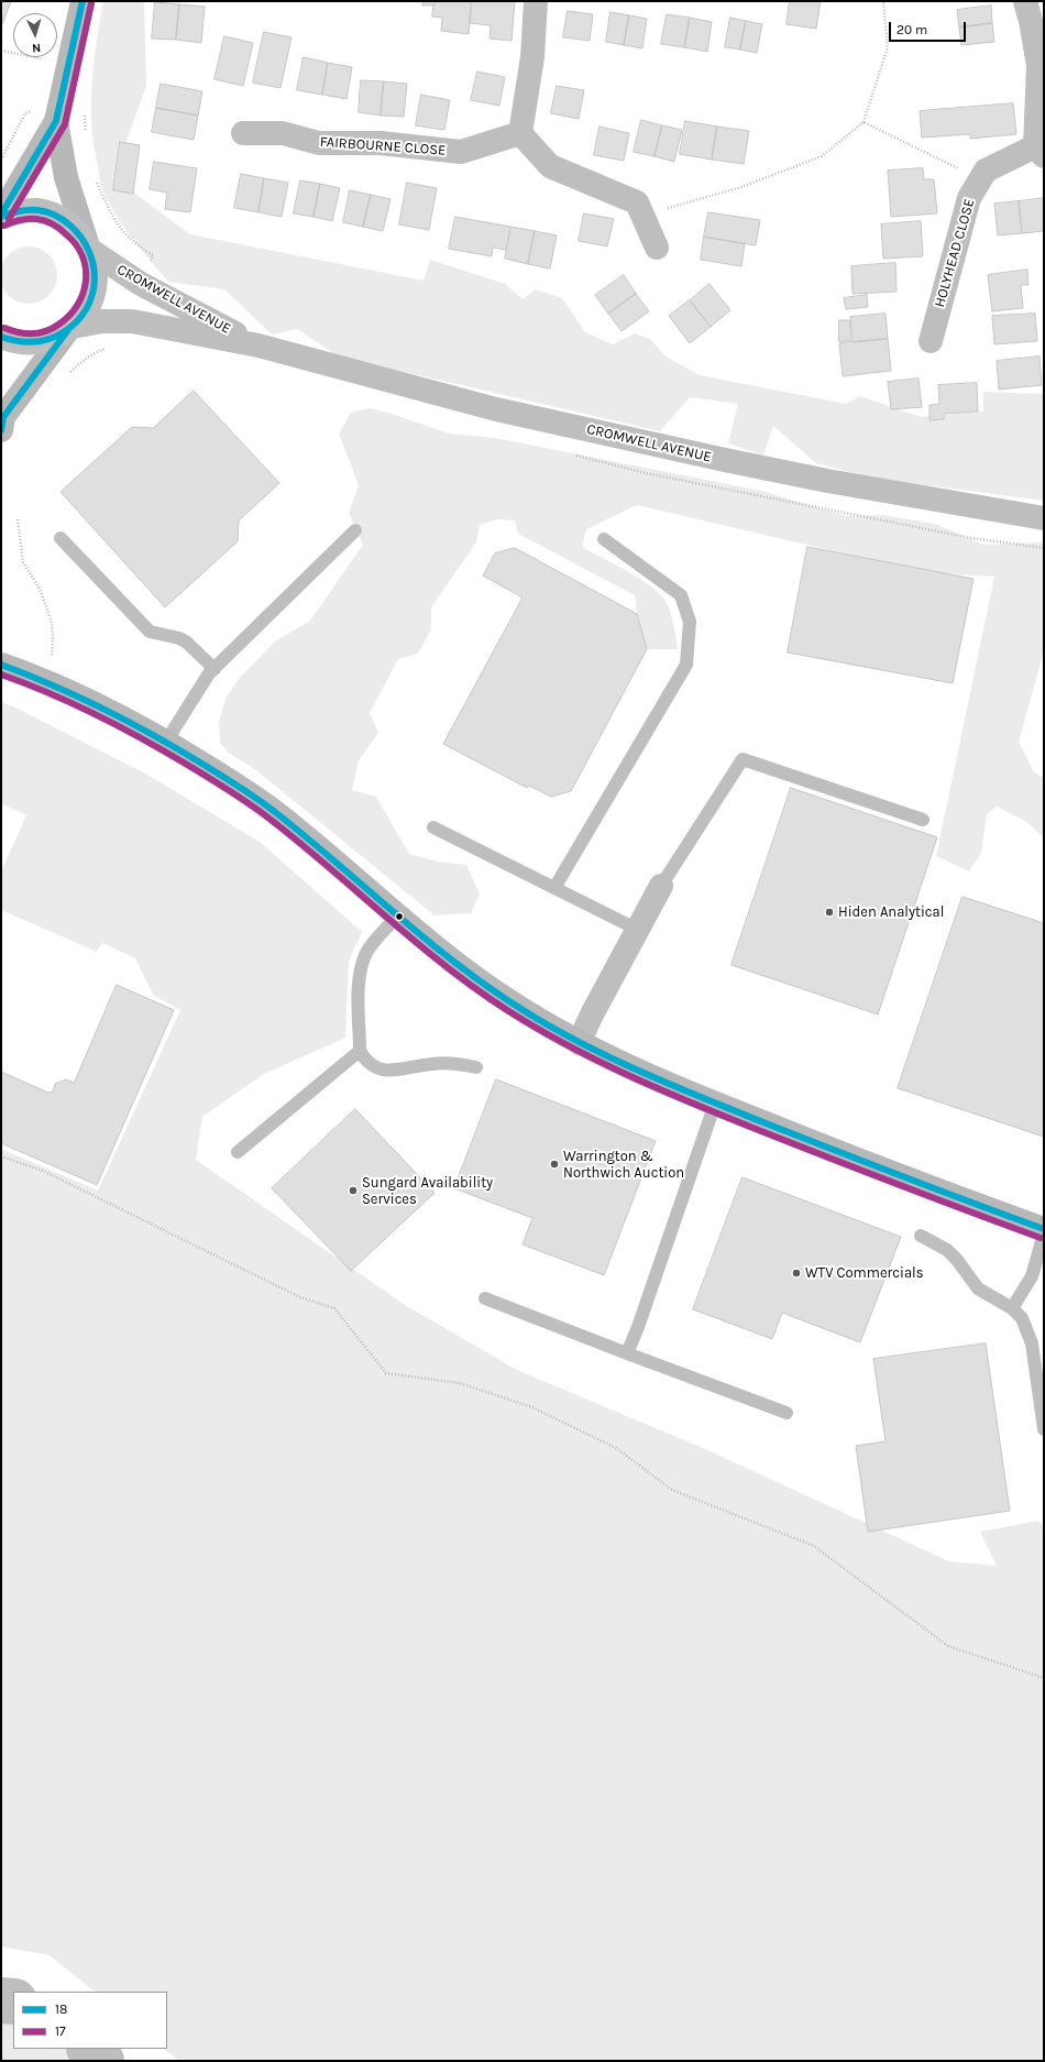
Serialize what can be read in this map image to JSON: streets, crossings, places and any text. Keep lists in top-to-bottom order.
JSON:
{
  "streets": {
    "main road": ["FAIRBOURNE CLOSE", "HOLYHEAD CLOSE", "CROMWELL AVENUE"]
  },
  "places": [
    "Hiden Analytical",
    "Warrington & Northwich Auction",
    "Sungard Availability Services",
    "WTV Commercials"
  ],
  "lines": ["transit line 18", "transit line 17"],
  "legend": ["18", "17"],
  "scale_bar": "20 m",
  "north": "bottom"
}
